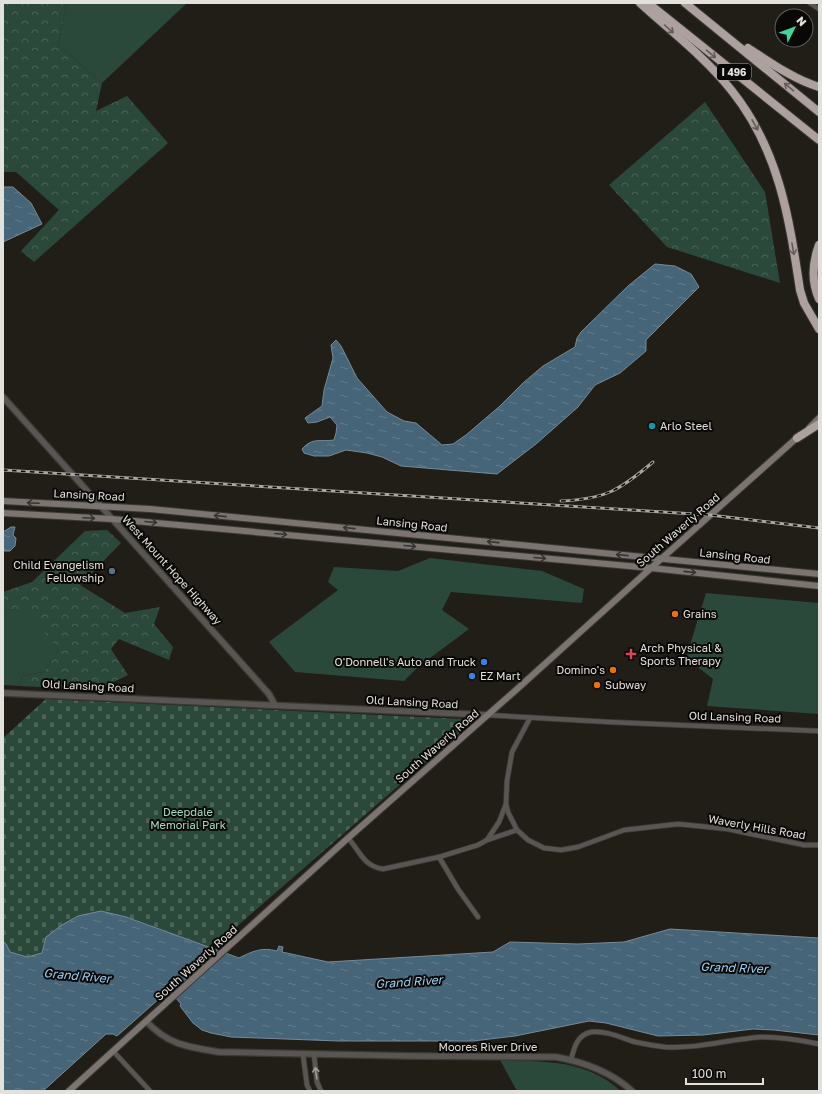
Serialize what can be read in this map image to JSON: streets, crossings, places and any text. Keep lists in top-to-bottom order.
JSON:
{
  "streets": {
    "highway": ["I 496"],
    "main road": ["Lansing Road", "South Waverly Road"],
    "street": [
      "West Mount Hope Highway",
      "Old Lansing Road",
      "Waverly Hills Road",
      "Moores River Drive"
    ]
  },
  "crossings": [
    ["Lansing Road", "South Waverly Road"],
    ["Lansing Road", "West Mount Hope Highway"],
    ["South Waverly Road", "Old Lansing Road"],
    ["South Waverly Road", "Moores River Drive"],
    ["West Mount Hope Highway", "Old Lansing Road"]
  ],
  "water": ["Grand River"],
  "parks": ["Deepdale Memorial Park"],
  "places": {
    "other": [
      "Arlo Steel",
      "Child Evangelism Fellowship",
      "Grains",
      "O'Donnell's Auto and Truck",
      "Domino's",
      "EZ Mart",
      "Subway"
    ],
    "health": ["Arch Physical & Sports Therapy"]
  },
  "scale_bar": "100 m",
  "north": "top right"
}
